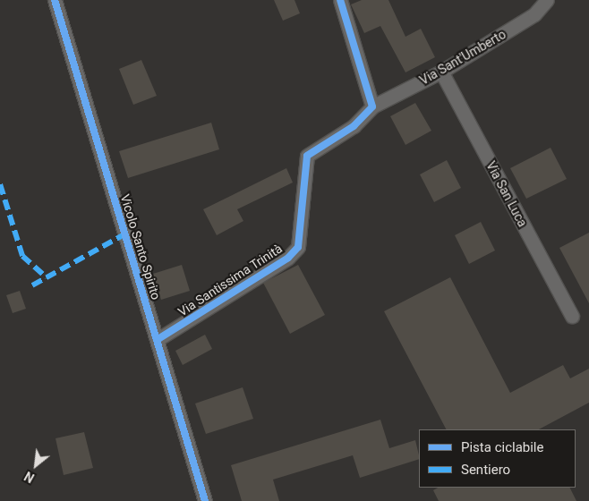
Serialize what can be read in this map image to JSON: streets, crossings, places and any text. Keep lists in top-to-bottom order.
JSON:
{
  "streets": {
    "street": [
      "Via Sant'Umberto",
      "Via San Luca",
      "Vicolo Santo Spirito",
      "Via Santissima Trinità"
    ]
  },
  "crossings": [
    ["Via Sant'Umberto", "Via San Luca"],
    ["Via Sant'Umberto", "Via Santissima Trinità"],
    ["Vicolo Santo Spirito", "Via Santissima Trinità"]
  ],
  "legend": ["Pista ciclabile", "Sentiero"],
  "north": "bottom left"
}
